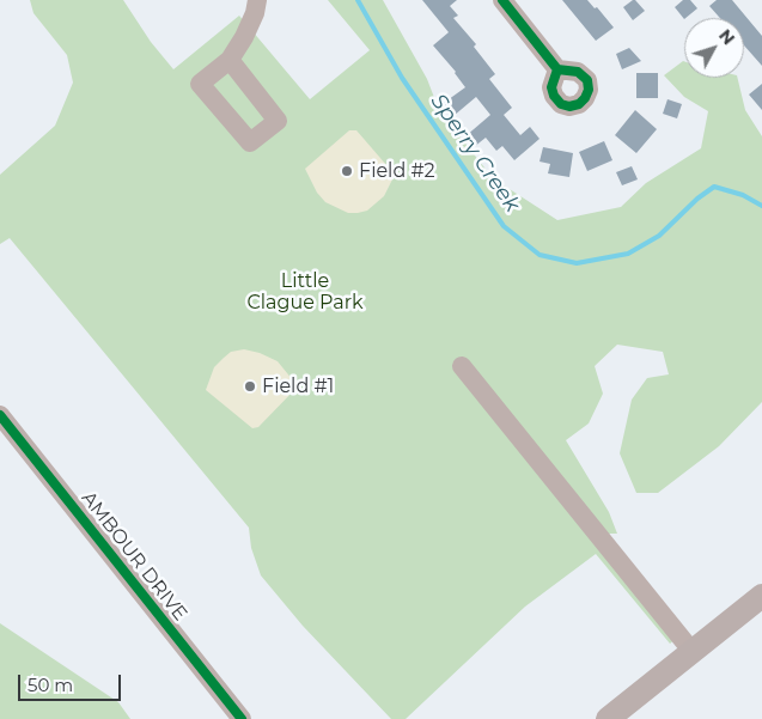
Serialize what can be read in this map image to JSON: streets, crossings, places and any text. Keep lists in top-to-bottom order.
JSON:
{
  "streets": {
    "street": ["AMBOUR DRIVE"]
  },
  "water": ["Sperry Creek"],
  "parks": ["Little Clague Park"],
  "places": ["Field #2", "Field #1"],
  "scale_bar": "50 m",
  "north": "top right"
}
